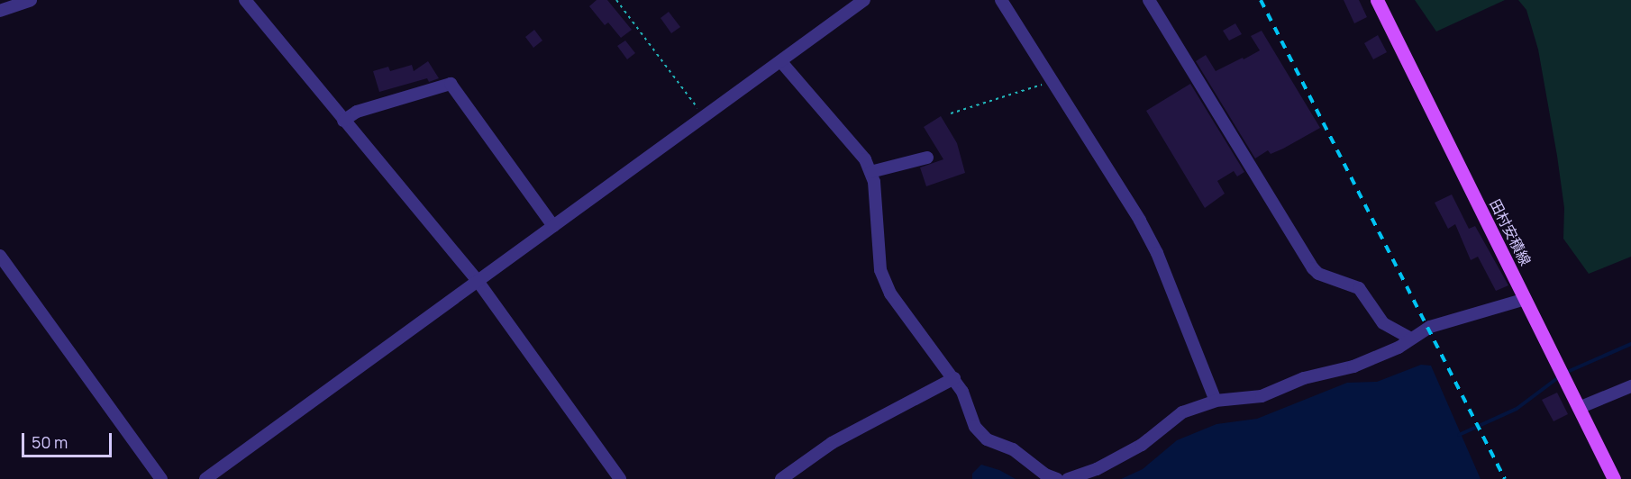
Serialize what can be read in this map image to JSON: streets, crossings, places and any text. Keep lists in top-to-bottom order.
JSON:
{
  "streets": {
    "main road": ["田村安積線"]
  },
  "scale_bar": "50 m"
}
